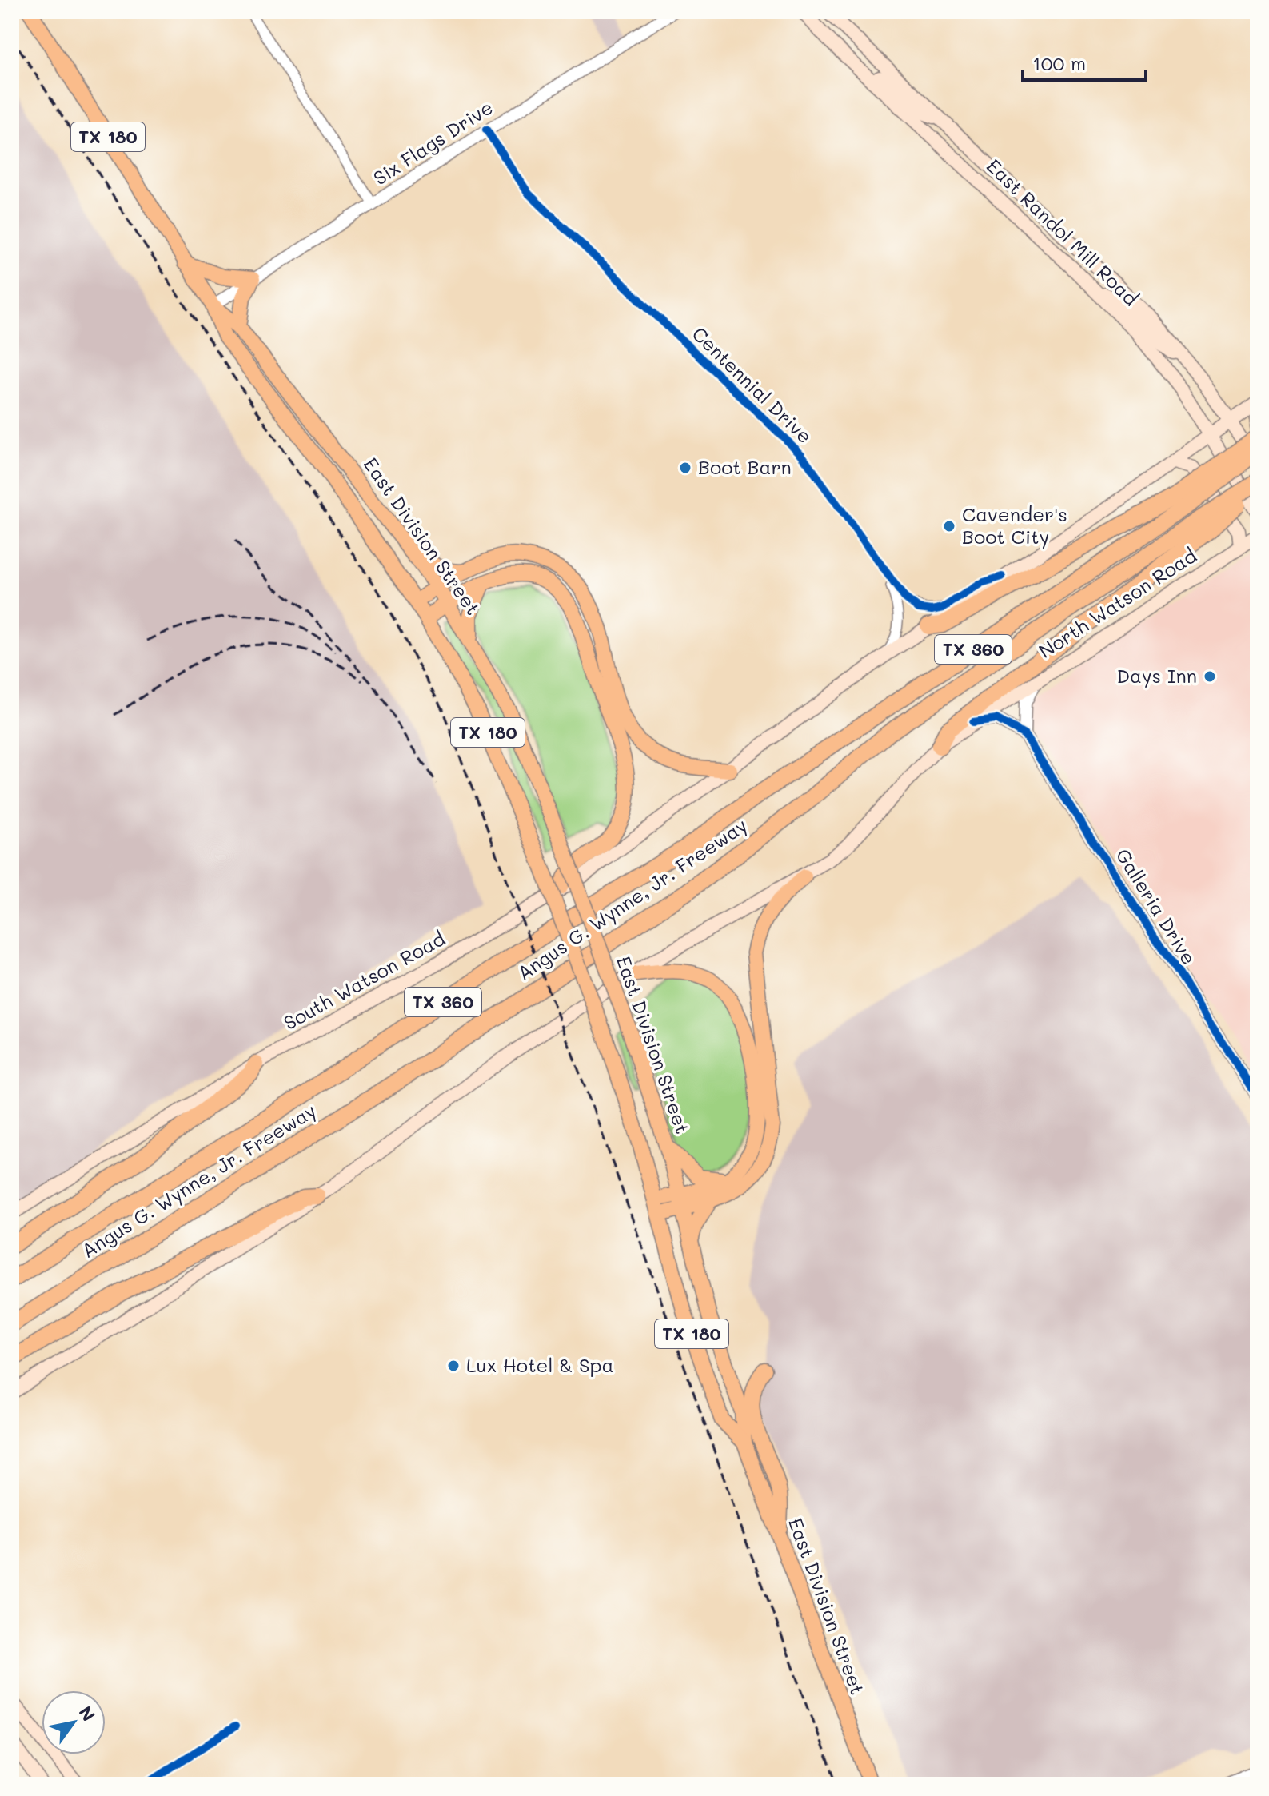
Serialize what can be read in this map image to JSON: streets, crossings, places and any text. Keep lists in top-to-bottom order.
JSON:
{
  "streets": {
    "highway": ["TX 360", "Angus G. Wynne, Jr. Freeway"],
    "main road": [
      "TX 180",
      "East Randol Mill Road",
      "East Division Street",
      "North Watson Road",
      "South Watson Road"
    ],
    "street": ["Six Flags Drive", "Centennial Drive", "Galleria Drive"]
  },
  "crossings": [
    ["Six Flags Drive", "Centennial Drive"],
    ["Six Flags Drive", "East Division Street"]
  ],
  "places": [
    "Boot Barn",
    "Cavender's Boot City",
    "Days Inn",
    "Lux Hotel & Spa"
  ],
  "scale_bar": "100 m",
  "north": "top right"
}
